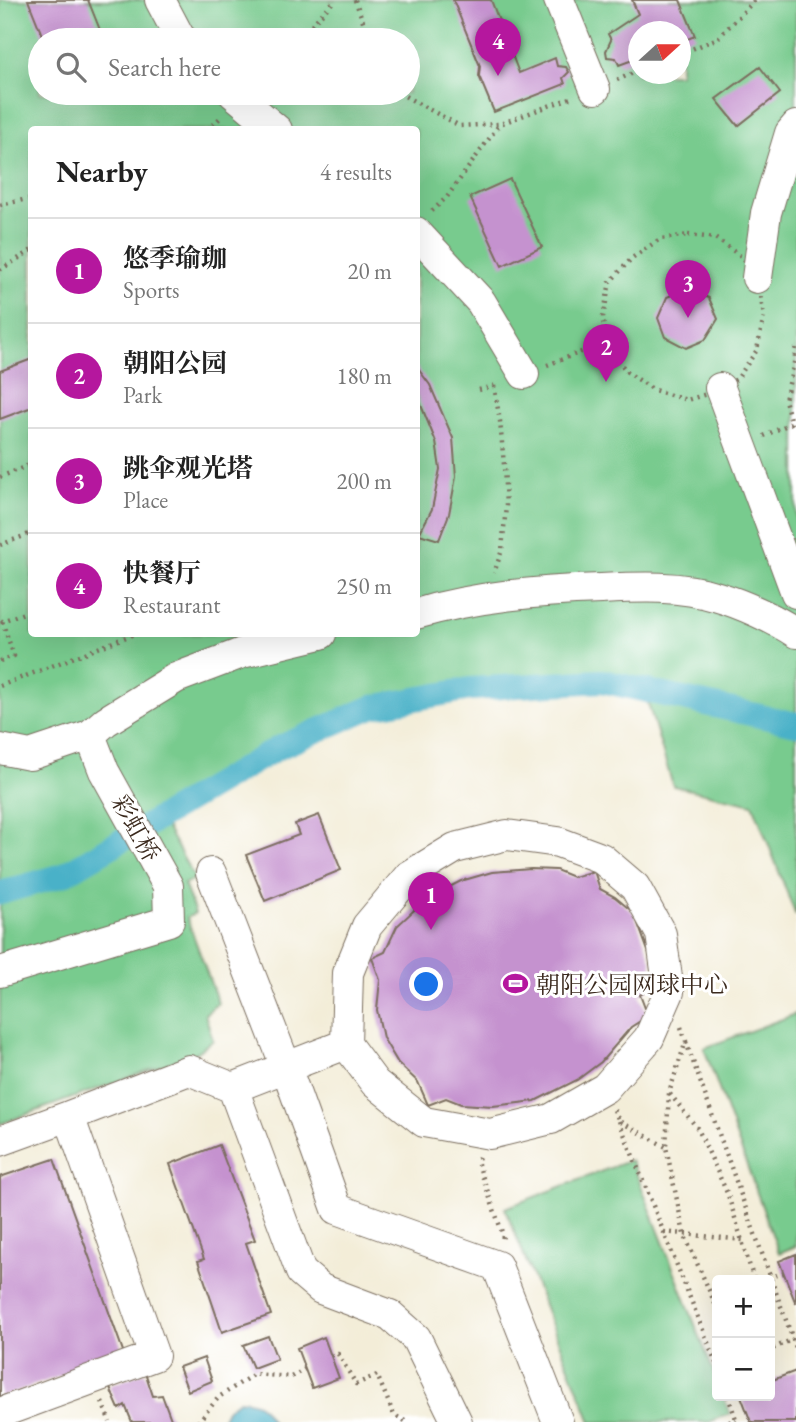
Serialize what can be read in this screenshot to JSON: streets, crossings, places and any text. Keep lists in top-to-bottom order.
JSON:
{
  "streets": {
    "lane": ["彩虹桥"]
  },
  "places": {
    "sports": ["朝阳公园网球中心"]
  },
  "north": "right",
  "page": {
    "pins": [
      "4",
      "3",
      "2",
      "1"
    ],
    "search": "Search here",
    "heading": ["Nearby", "4 results"],
    "list": [
      {
        "mark": "1",
        "name": "悠季瑜珈",
        "note": "Sports",
        "value": "20 m"
      },
      {
        "mark": "2",
        "name": "朝阳公园",
        "note": "Park",
        "value": "180 m"
      },
      {
        "mark": "3",
        "name": "跳伞观光塔",
        "note": "Place",
        "value": "200 m"
      },
      {
        "mark": "4",
        "name": "快餐厅",
        "note": "Restaurant",
        "value": "250 m"
      }
    ],
    "map_buttons": ["+", "−"]
  }
}
